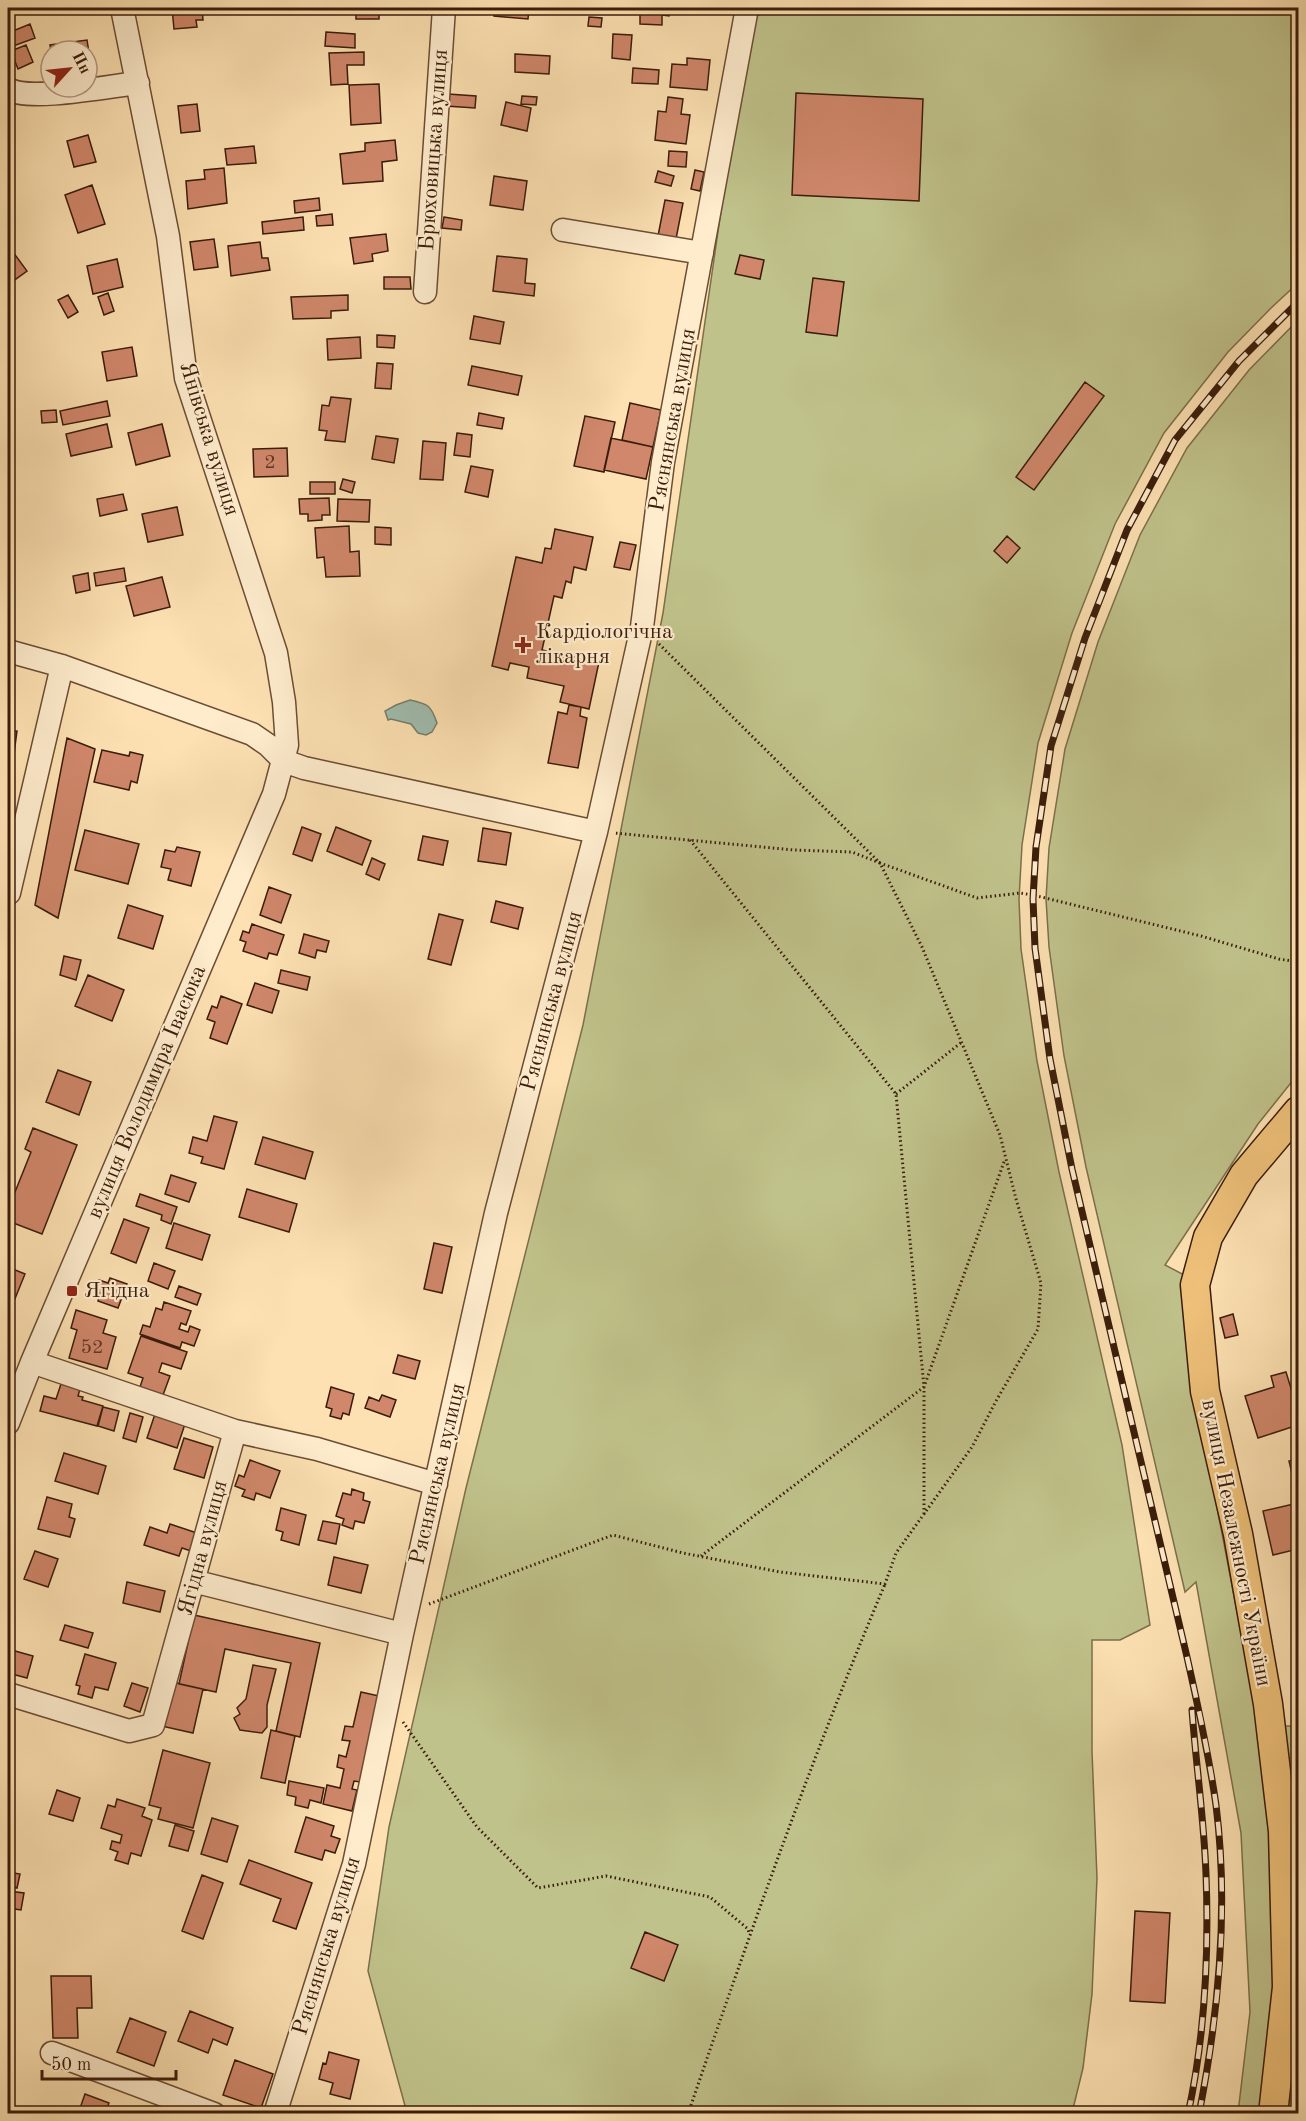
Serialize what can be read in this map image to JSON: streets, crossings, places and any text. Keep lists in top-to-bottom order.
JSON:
{
  "streets": {
    "main road": ["вулиця Незалежності України"],
    "street": [
      "Брюховицька вулиця",
      "Ряснянська вулиця",
      "Янівська вулиця",
      "вулиця Володимира Івасюка",
      "Ягідна вулиця"
    ]
  },
  "crossings": [
    ["Янівська вулиця", "вулиця Володимира Івасюка"]
  ],
  "places": {
    "health": ["Кардіологічна лікарня"],
    "transit": ["Ягідна"]
  },
  "house_numbers": ["2", "52"],
  "scale_bar": "50 m",
  "north": "top right"
}
